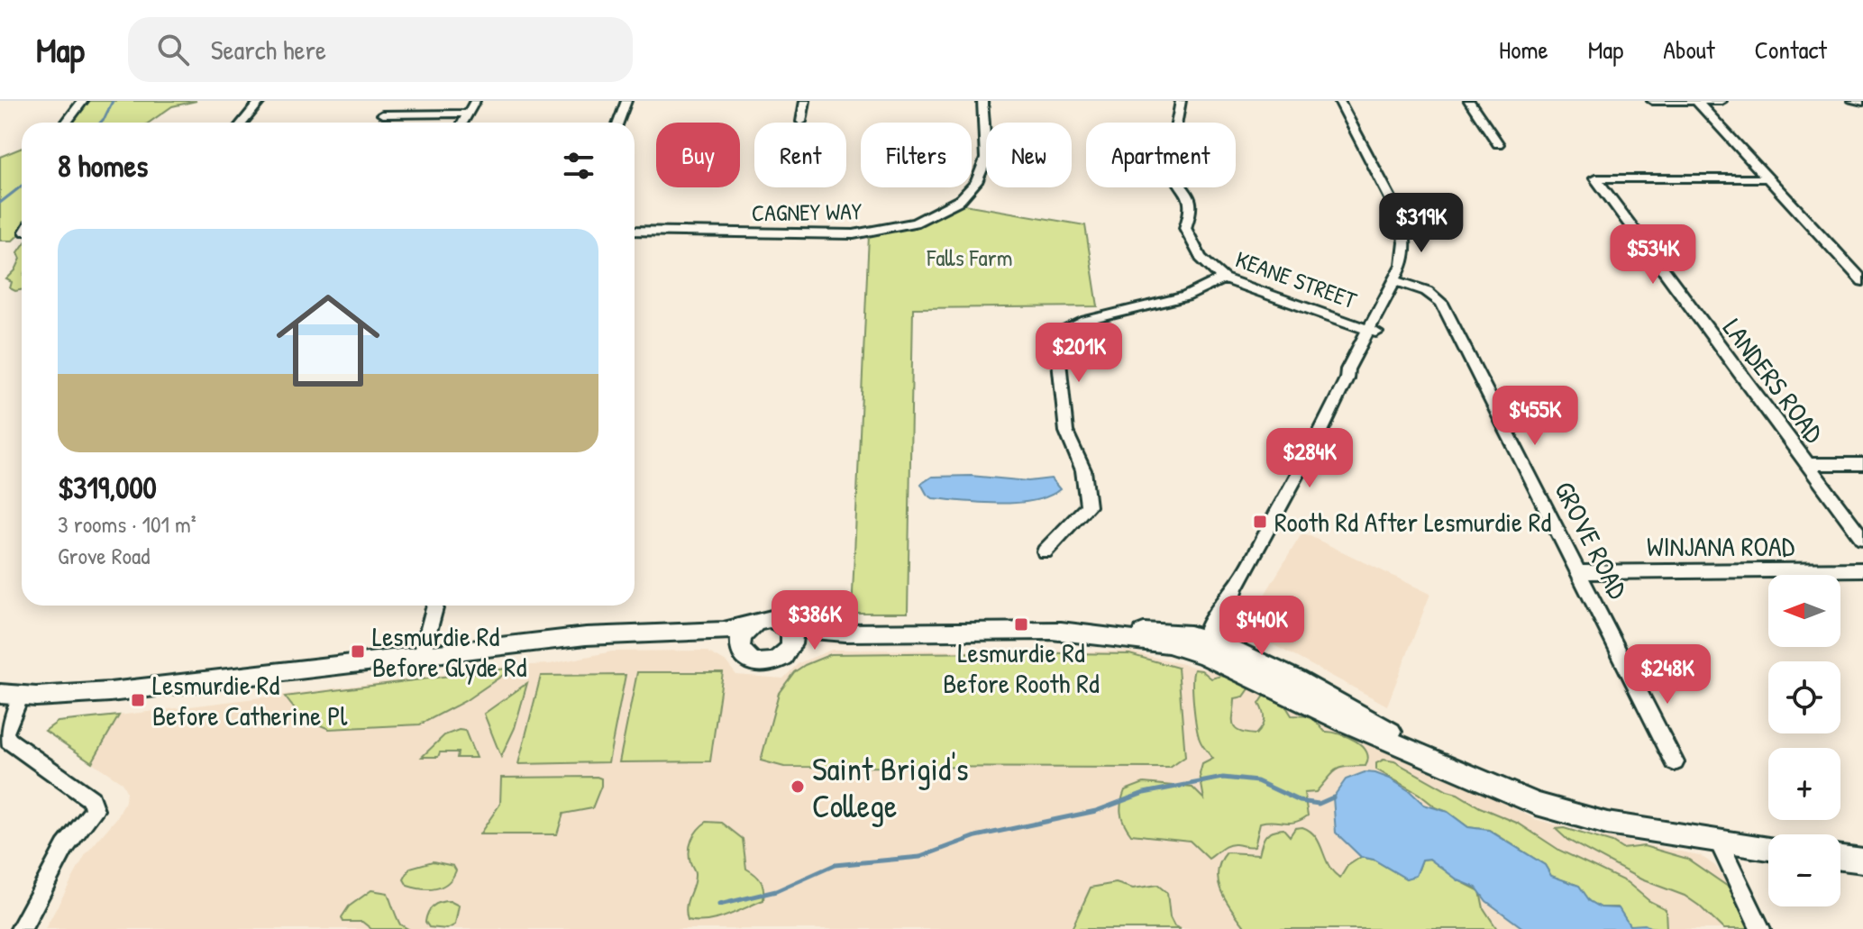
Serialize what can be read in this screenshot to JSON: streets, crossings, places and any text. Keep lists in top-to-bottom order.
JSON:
{
  "streets": {
    "street": [
      "CAGNEY WAY",
      "KEANE STREET",
      "LANDERS ROAD",
      "GROVE ROAD",
      "WINJANA ROAD"
    ]
  },
  "crossings": [
    ["GROVE ROAD", "WINJANA ROAD"]
  ],
  "parks": ["Falls Farm"],
  "places": {
    "transit": [
      "Rooth Rd After Lesmurdie Rd",
      "Lesmurdie Rd Before Rooth Rd",
      "Lesmurdie Rd Before Glyde Rd",
      "Lesmurdie Rd Before Catherine Pl"
    ],
    "other": ["Saint Brigid's College"]
  },
  "north": "left",
  "page": {
    "header": "Map",
    "search": "Search here",
    "nav": [
      "Home",
      "Map",
      "About",
      "Contact"
    ],
    "chip": [
      "Buy",
      "Rent",
      "Filters",
      "New",
      "Apartment"
    ],
    "heading": "8 homes",
    "price": [
      "$319K",
      "$534K",
      "$201K",
      "$455K",
      "$284K",
      "$386K",
      "$440K",
      "$248K"
    ],
    "list": [
      {
        "name": "$319,000",
        "note": "3 rooms · 101 m² · Grove Road"
      }
    ],
    "map_buttons": ["+", "−"]
  }
}
